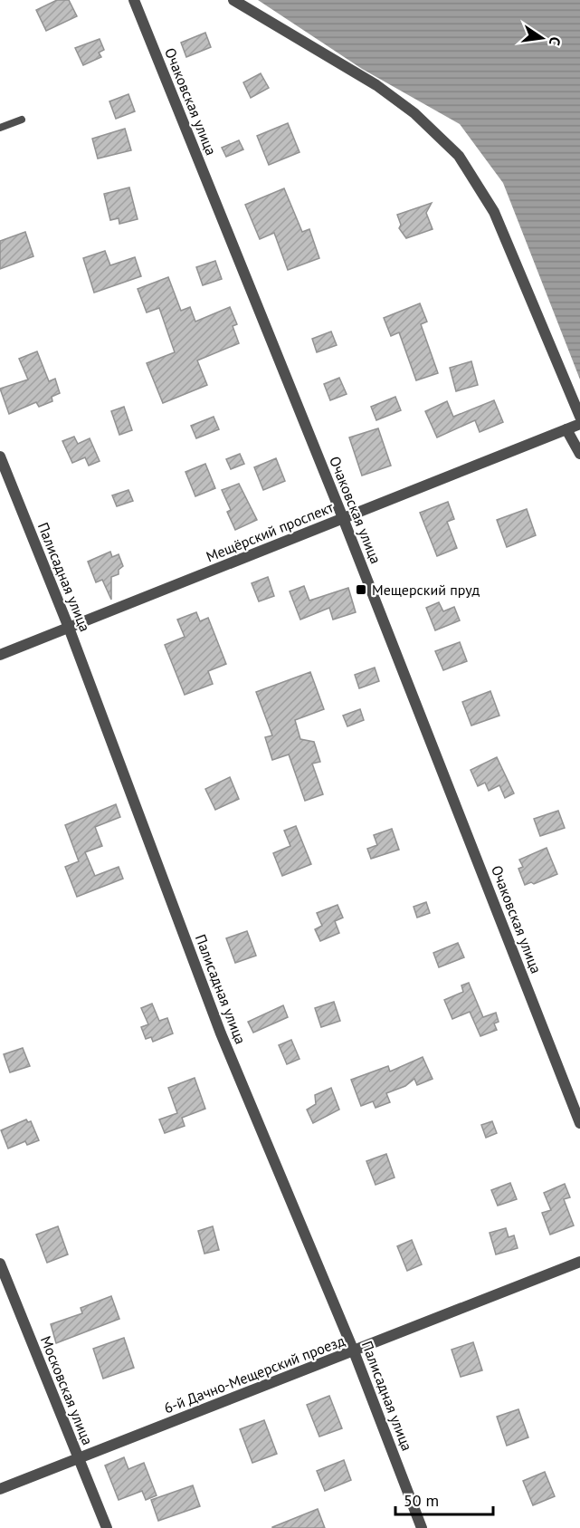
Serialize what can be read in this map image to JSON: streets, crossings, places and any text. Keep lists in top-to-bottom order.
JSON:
{
  "streets": {
    "street": [
      "Очаковская улица",
      "Мещёрский проспект",
      "Палисадная улица",
      "6-й Дачно-Мещерский проезд",
      "Московская улица"
    ]
  },
  "crossings": [
    ["Очаковская улица", "Мещёрский проспект"],
    ["Мещёрский проспект", "Палисадная улица"],
    ["Палисадная улица", "6-й Дачно-Мещерский проезд"],
    ["6-й Дачно-Мещерский проезд", "Московская улица"]
  ],
  "places": {
    "transit": ["Мещерский пруд"]
  },
  "scale_bar": "50 m",
  "north": "right"
}
